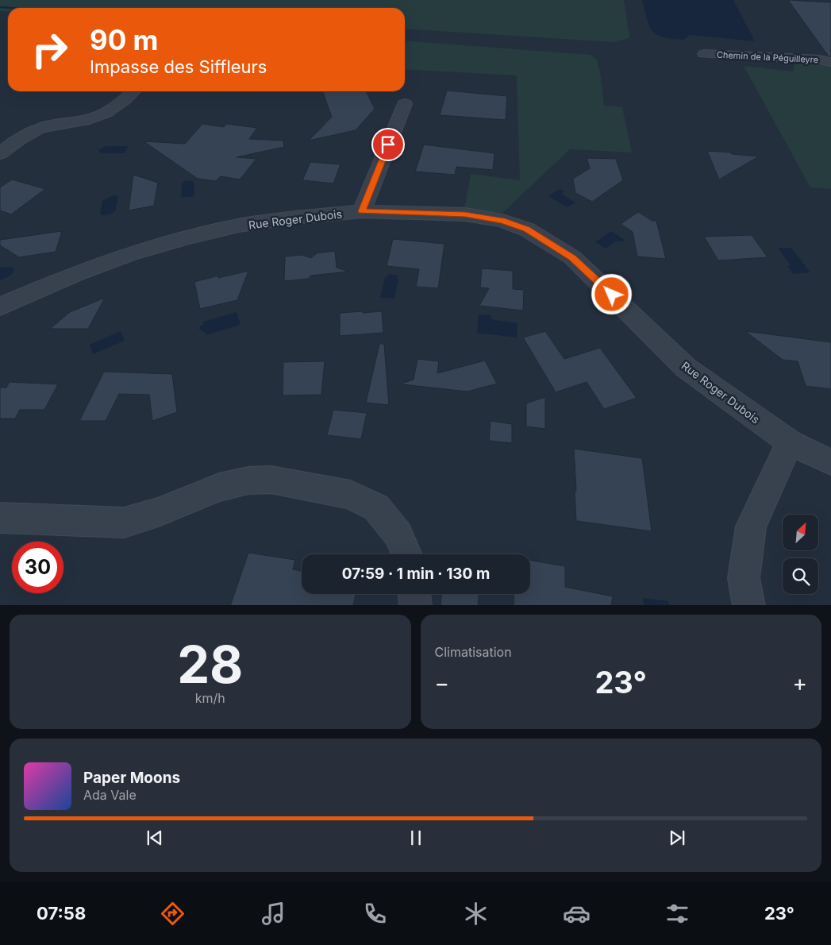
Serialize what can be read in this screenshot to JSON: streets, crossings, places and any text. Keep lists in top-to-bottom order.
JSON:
{
  "streets": {
    "street": ["Chemin de la Péguilleyre", "Rue Roger Dubois"]
  },
  "north": "top right",
  "page": {
    "turn": ["90 m", "Impasse des Siffleurs"],
    "limit": "30",
    "trip": "07:59 · 1 min · 130 m",
    "tile": [
      ["28", "km/h"],
      "Climatisation"
    ],
    "heat": ["−", "23°", "+"],
    "song": ["Paper Moons", "Ada Vale"],
    "tabs": ["07:58", "23°"]
  }
}
